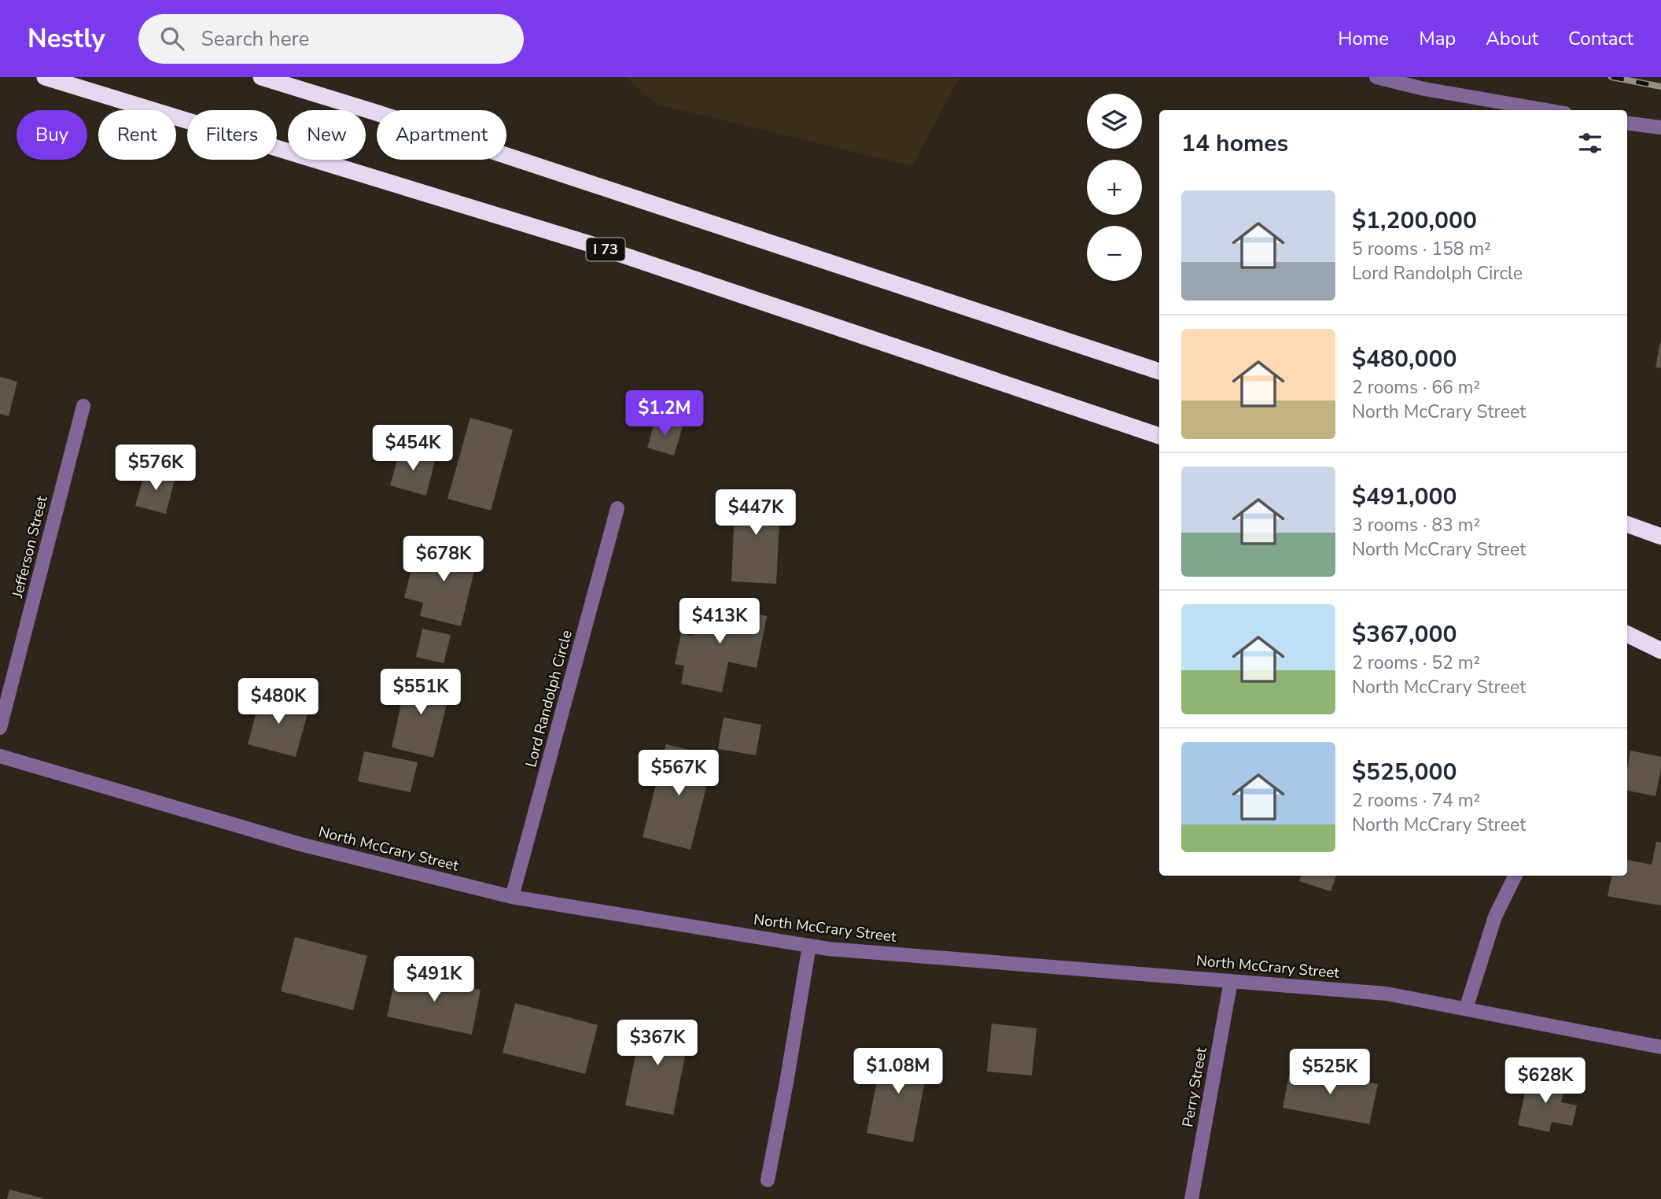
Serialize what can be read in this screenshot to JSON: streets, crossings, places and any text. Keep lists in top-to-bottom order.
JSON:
{
  "streets": {
    "highway": ["I 73"],
    "street": [
      "Jefferson Street",
      "Lord Randolph Circle",
      "North McCrary Street",
      "Perry Street"
    ]
  },
  "crossings": [
    ["Lord Randolph Circle", "North McCrary Street"],
    ["North McCrary Street", "Perry Street"]
  ],
  "page": {
    "header": "Nestly",
    "search": "Search here",
    "nav": [
      "Home",
      "Map",
      "About",
      "Contact"
    ],
    "map_buttons": ["+", "−"],
    "chip": [
      "Buy",
      "Rent",
      "Filters",
      "New",
      "Apartment"
    ],
    "heading": "14 homes",
    "list": [
      {
        "name": "$1,200,000",
        "note": "5 rooms · 158 m² · Lord Randolph Circle"
      },
      {
        "name": "$480,000",
        "note": "2 rooms · 66 m² · North McCrary Street"
      },
      {
        "name": "$491,000",
        "note": "3 rooms · 83 m² · North McCrary Street"
      },
      {
        "name": "$367,000",
        "note": "2 rooms · 52 m² · North McCrary Street"
      },
      {
        "name": "$525,000",
        "note": "2 rooms · 74 m² · North McCrary Street"
      }
    ],
    "price": [
      "$1.2M",
      "$454K",
      "$576K",
      "$447K",
      "$678K",
      "$413K",
      "$551K",
      "$480K",
      "$567K",
      "$491K",
      "$367K",
      "$1.08M",
      "$525K",
      "$628K"
    ]
  }
}
